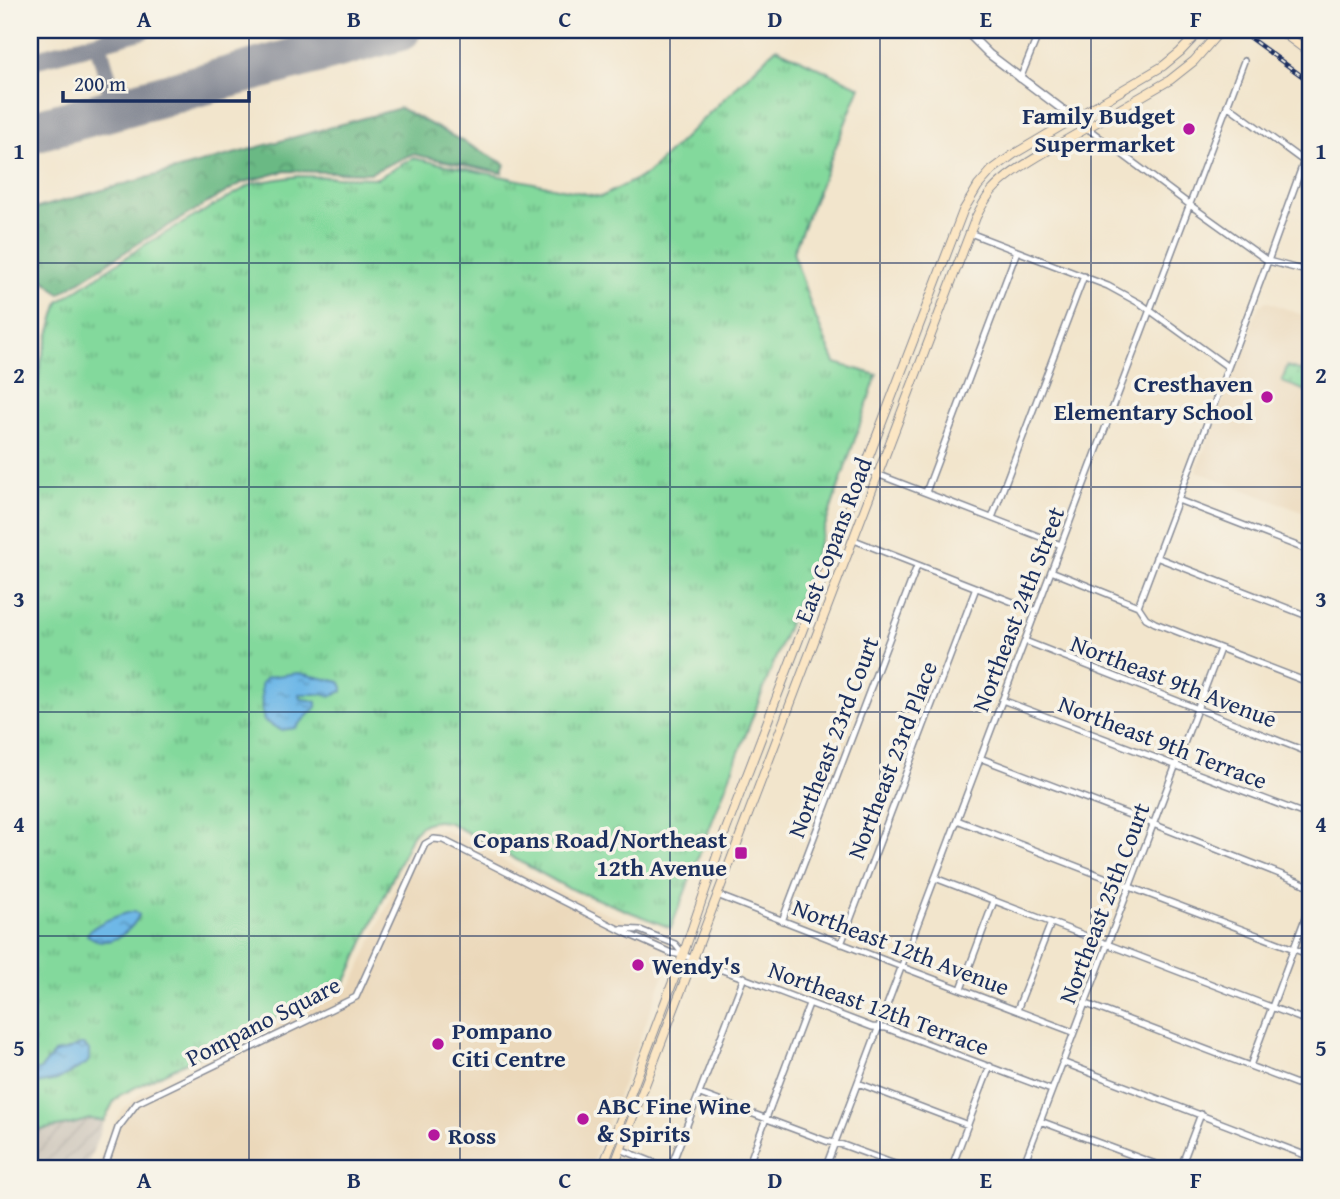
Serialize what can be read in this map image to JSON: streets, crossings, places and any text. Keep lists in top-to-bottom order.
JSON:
{
  "streets": {
    "main road": ["East Copans Road"],
    "street": [
      "Northeast 24th Street",
      "Northeast 9th Avenue",
      "Northeast 23rd Court",
      "Northeast 9th Terrace",
      "Northeast 23rd Place",
      "Northeast 25th Court",
      "Northeast 12th Avenue",
      "Northeast 12th Terrace",
      "Pompano Square"
    ]
  },
  "crossings": [
    ["East Copans Road", "Northeast 12th Avenue"],
    ["East Copans Road", "Northeast 12th Terrace"],
    ["East Copans Road", "Pompano Square"],
    ["Northeast 24th Street", "Northeast 9th Avenue"],
    ["Northeast 24th Street", "Northeast 9th Terrace"],
    ["Northeast 24th Street", "Northeast 12th Avenue"],
    ["Northeast 24th Street", "Northeast 12th Terrace"],
    ["Northeast 9th Avenue", "Northeast 25th Court"],
    ["Northeast 23rd Court", "Northeast 12th Avenue"],
    ["Northeast 9th Terrace", "Northeast 25th Court"],
    ["Northeast 23rd Place", "Northeast 12th Avenue"],
    ["Northeast 25th Court", "Northeast 12th Avenue"],
    ["Northeast 25th Court", "Northeast 12th Terrace"],
    ["Northeast 12th Terrace", "Pompano Square"]
  ],
  "places": {
    "other": [
      "Family Budget Supermarket",
      "Cresthaven Elementary School",
      "Wendy's",
      "Pompano Citi Centre",
      "ABC Fine Wine & Spirits",
      "Ross"
    ],
    "transit": ["Copans Road/Northeast 12th Avenue"]
  },
  "scale_bar": "200 m",
  "grid": {
    "columns": [
      "A",
      "B",
      "C",
      "D",
      "E",
      "F"
    ],
    "rows": [
      "1",
      "2",
      "3",
      "4",
      "5"
    ]
  }
}
